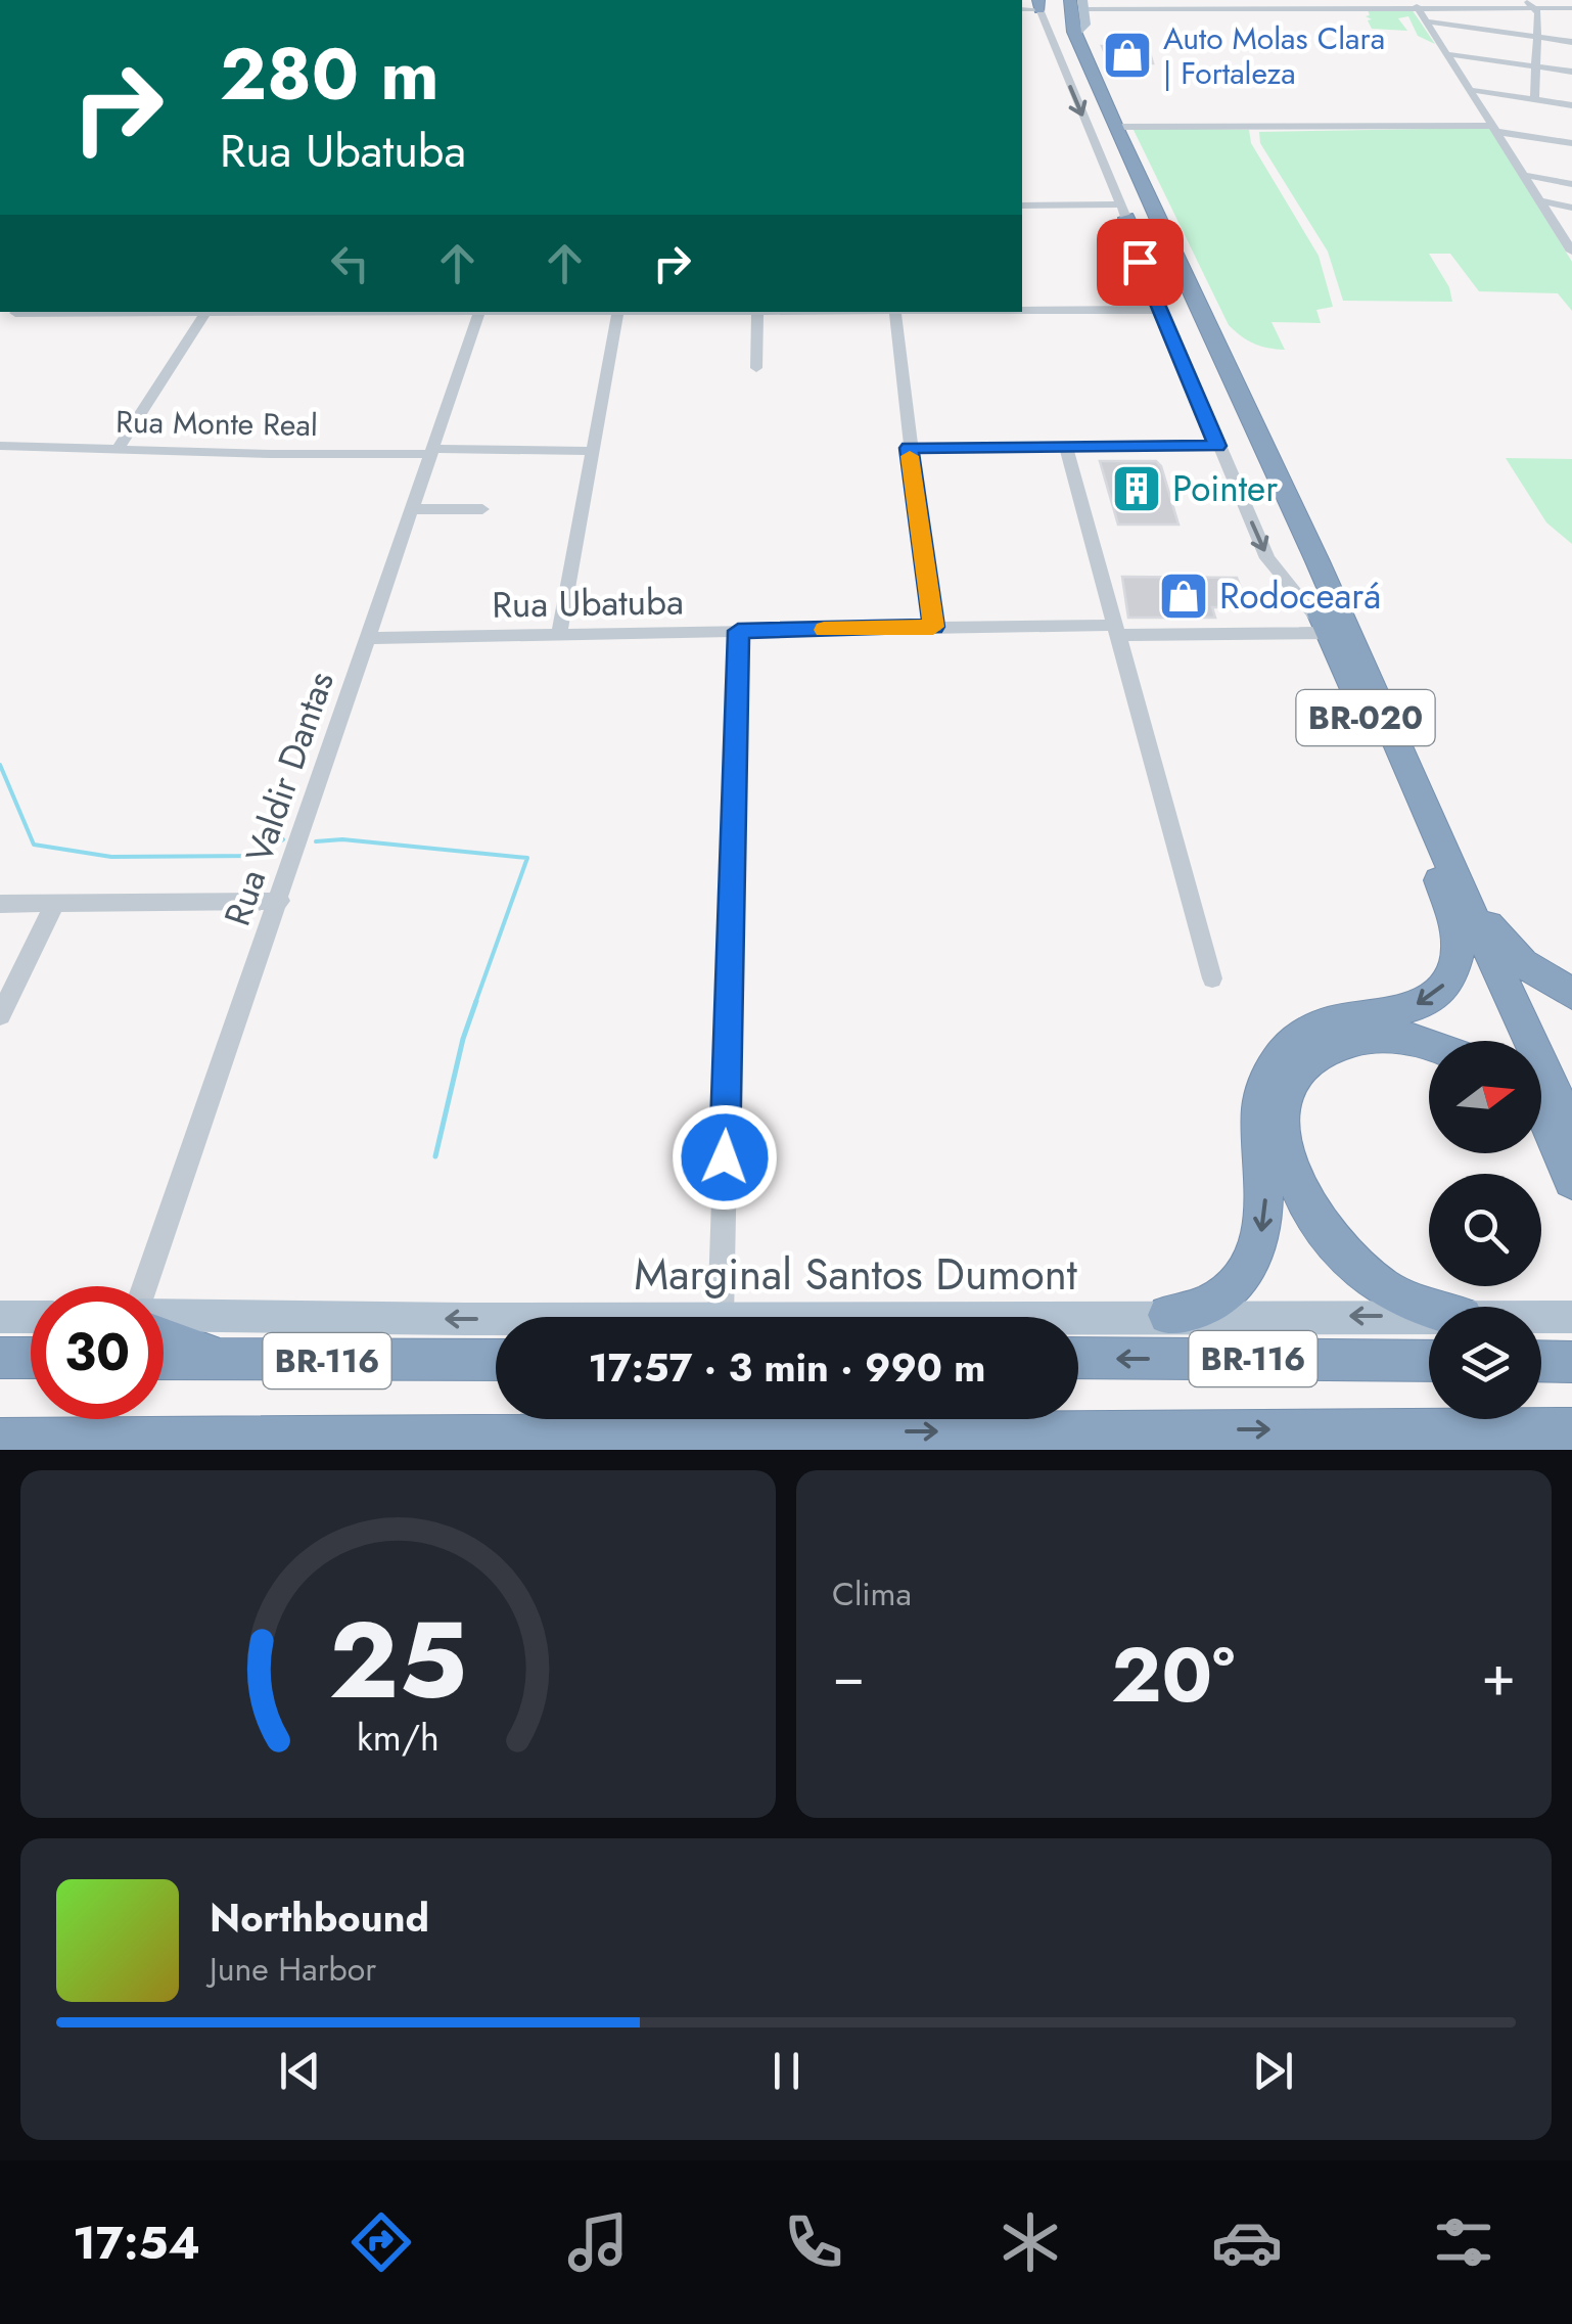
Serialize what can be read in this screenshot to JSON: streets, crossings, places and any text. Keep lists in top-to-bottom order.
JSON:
{
  "streets": {
    "highway": ["BR-020", "BR-116"],
    "main road": ["Marginal Santos Dumont"],
    "street": ["Rua Monte Real", "Rua Ubatuba", "Rua Valdir Dantas"]
  },
  "crossings": [
    ["Rua Monte Real", "Rua Valdir Dantas"],
    ["Rua Ubatuba", "BR-020"],
    ["Rua Ubatuba", "Rua Valdir Dantas"]
  ],
  "one_way": ["Marginal Santos Dumont"],
  "places": {
    "shop": ["Auto Molas Clara | Fortaleza", "Rodoceará"],
    "building": ["Pointer"]
  },
  "north": "right",
  "page": {
    "turn": ["280 m", "Rua Ubatuba"],
    "limit": "30",
    "trip": "17:57 · 3 min · 990 m",
    "tile": "Clima",
    "heat": ["−", "20°", "+"],
    "song": ["Northbound", "June Harbor"],
    "tabs": "17:54",
    "gauge": ["25", "km/h"]
  }
}
